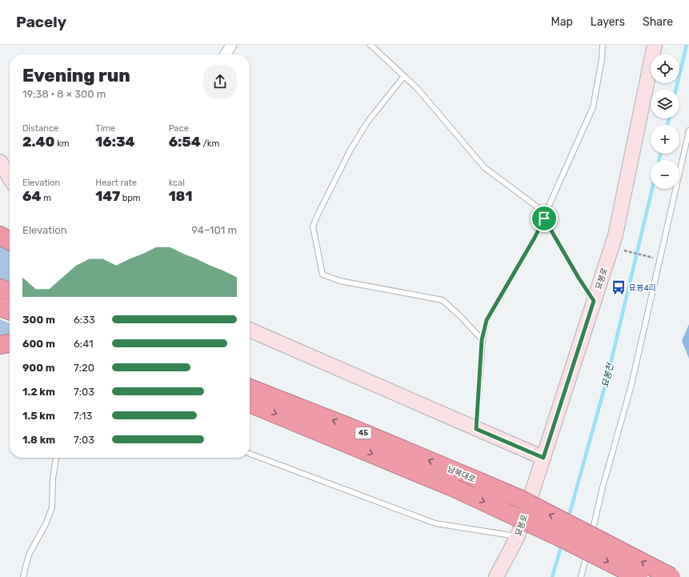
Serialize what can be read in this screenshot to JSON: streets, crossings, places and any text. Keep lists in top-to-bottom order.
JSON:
{
  "streets": {
    "highway": ["45", "남북대로"],
    "street": ["묘봉로"]
  },
  "water": ["묘봉천"],
  "places": {
    "bus stop": ["묘봉4리"]
  },
  "page": {
    "header": "Pacely",
    "nav": ["Map", "Layers", "Share"],
    "map_buttons": ["+", "−"],
    "heading": ["Evening run", "19:38 · 8 × 300 m"],
    "stats": [
      ["Distance", "2.40 km"],
      ["Time", "16:34"],
      ["Pace", "6:54 /km"],
      ["Elevation", "64 m"],
      ["Heart rate", "147 bpm"],
      ["kcal", "181"]
    ],
    "chart": ["Elevation", "94–101 m"],
    "list": [
      {
        "name": "300 m",
        "note": "6:33"
      },
      {
        "name": "600 m",
        "note": "6:41"
      },
      {
        "name": "900 m",
        "note": "7:20"
      },
      {
        "name": "1.2 km",
        "note": "7:03"
      },
      {
        "name": "1.5 km",
        "note": "7:13"
      },
      {
        "name": "1.8 km",
        "note": "7:03"
      }
    ]
  }
}
